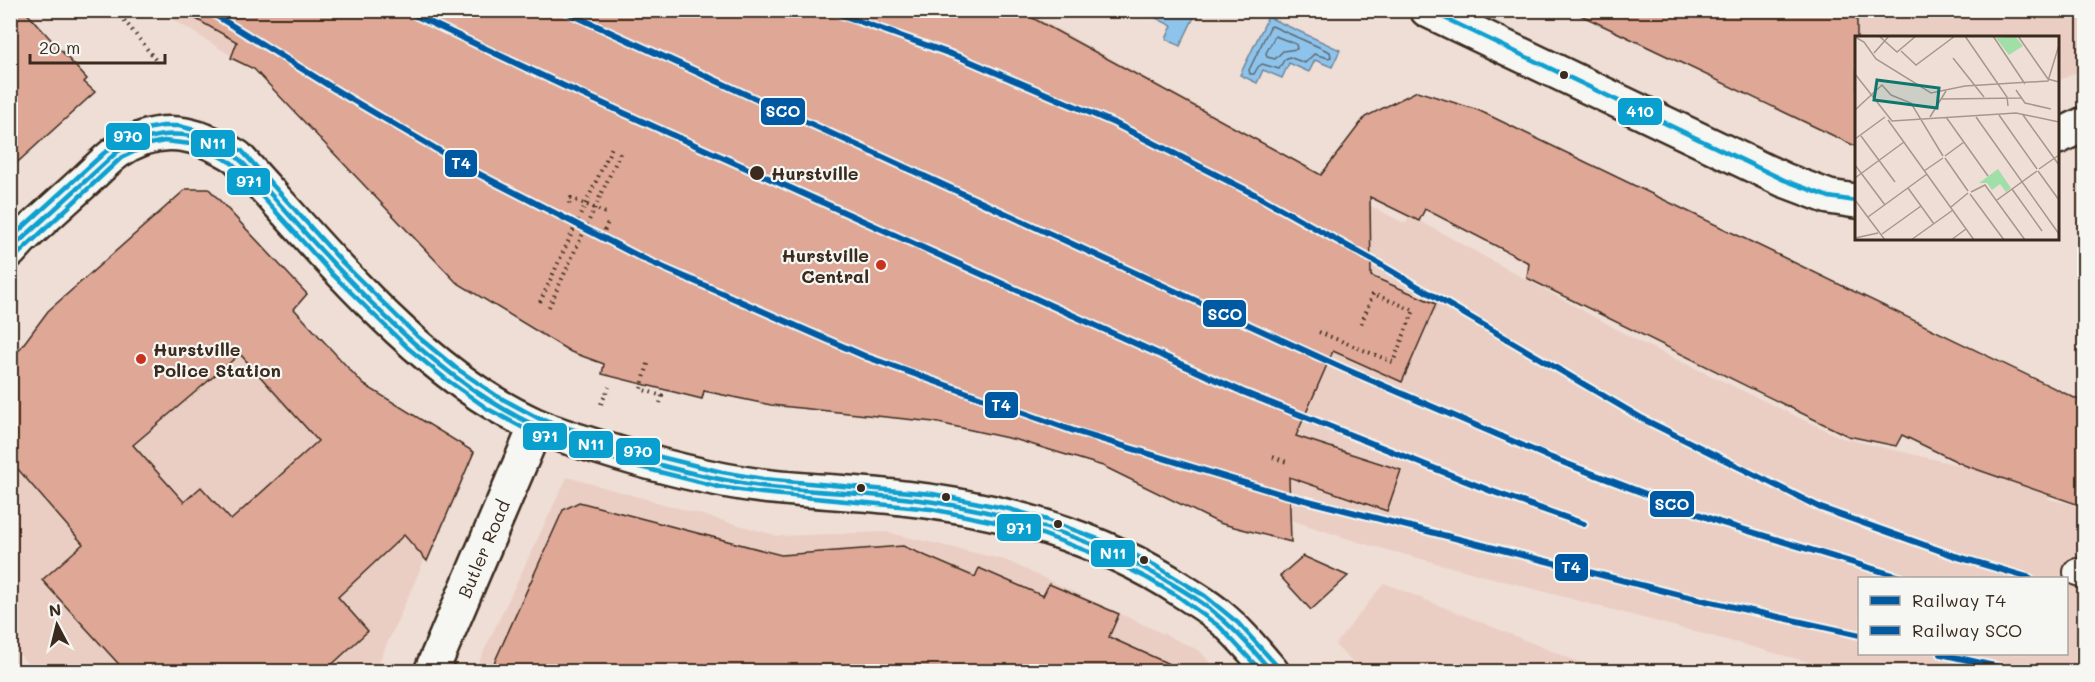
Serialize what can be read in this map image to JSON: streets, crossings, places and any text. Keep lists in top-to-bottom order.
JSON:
{
  "streets": {
    "street": ["Butler Road"]
  },
  "places": ["Hurstville", "Hurstville Central", "Hurstville Police Station"],
  "lines": [
    "rail line T4",
    "rail line SCO",
    "transit line 410",
    "transit line 970",
    "transit line N11",
    "transit line 971"
  ],
  "legend": ["Railway T4", "Railway SCO"],
  "scale_bar": "20 m",
  "north": "top"
}
